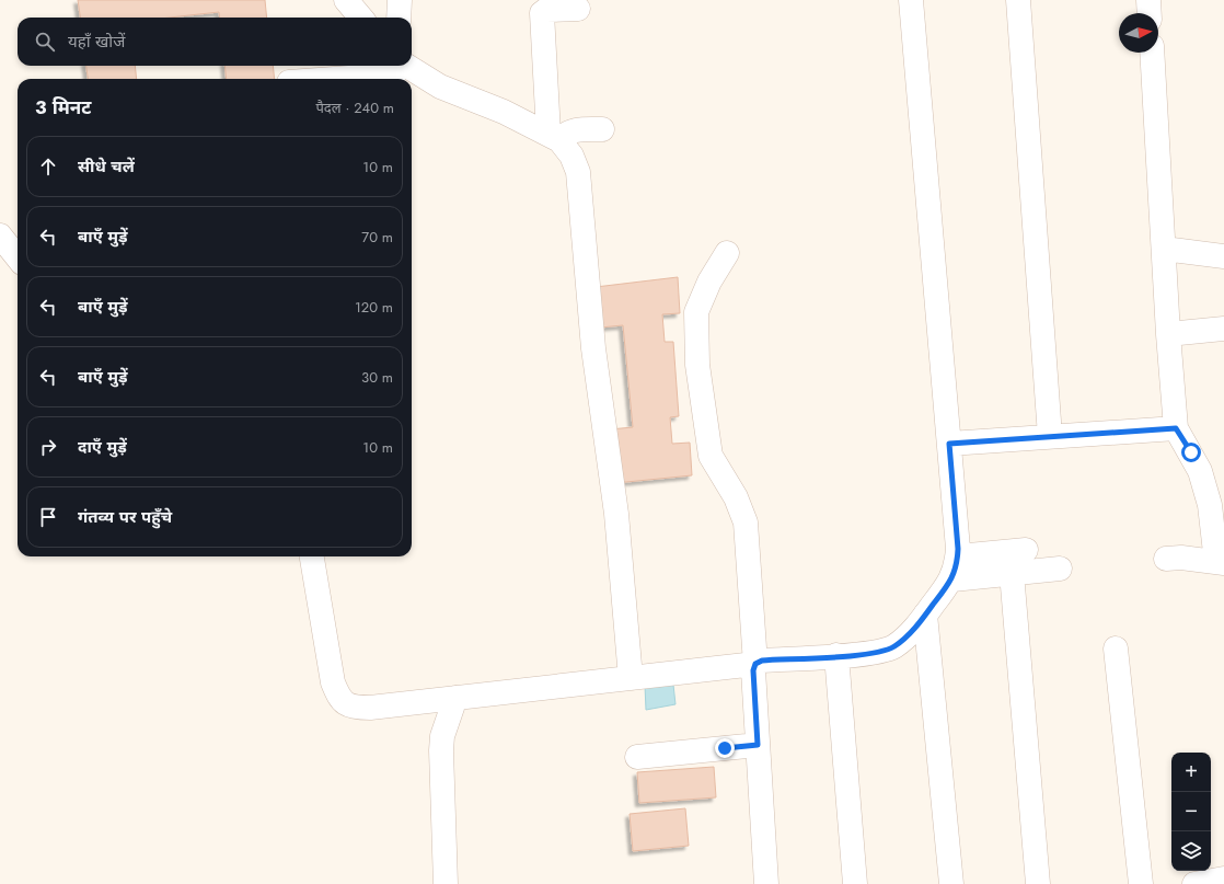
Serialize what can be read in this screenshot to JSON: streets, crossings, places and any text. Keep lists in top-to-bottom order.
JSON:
{
  "north": "right",
  "page": {
    "search": "यहाँ खोजें",
    "heading": ["3 मिनट", "पैदल · 240 m"],
    "list": [
      ["सीधे चलें", "10 m"],
      ["बाएँ मुड़ें", "70 m"],
      ["बाएँ मुड़ें", "120 m"],
      ["बाएँ मुड़ें", "30 m"],
      ["दाएँ मुड़ें", "10 m"],
      "गंतव्य पर पहुँचे"
    ],
    "map_buttons": ["+", "−"]
  }
}
